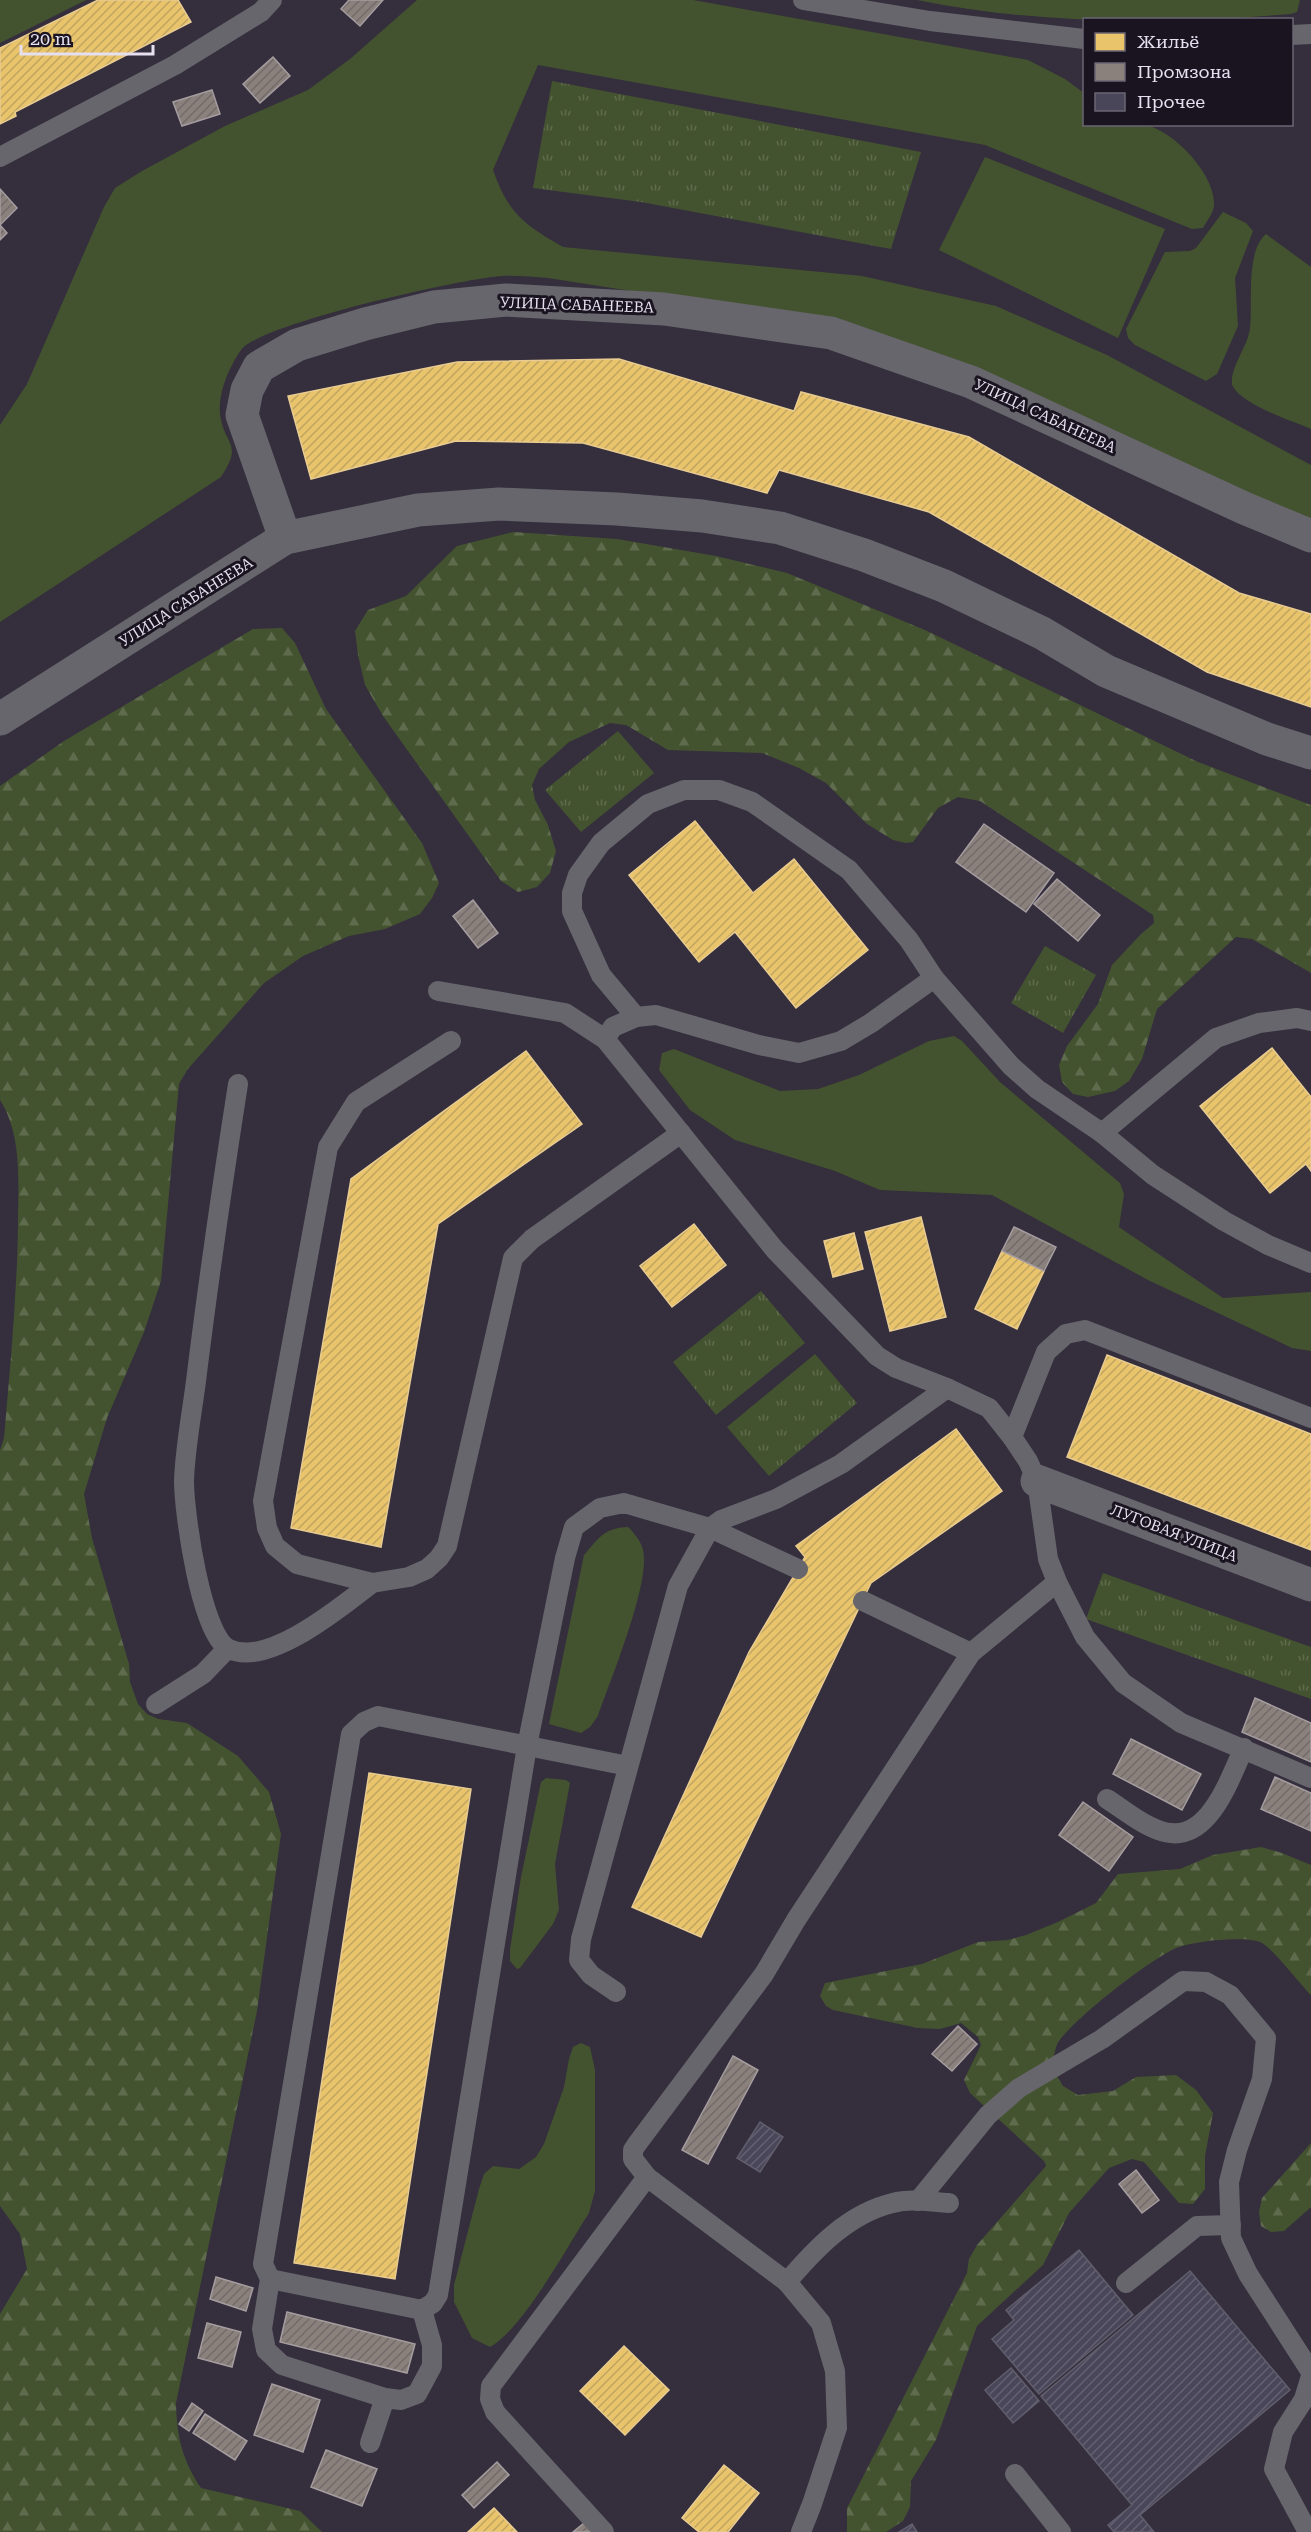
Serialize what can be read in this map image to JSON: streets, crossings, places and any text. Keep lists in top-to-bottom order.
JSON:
{
  "streets": {
    "street": ["УЛИЦА САБАНЕЕВА", "ЛУГОВАЯ УЛИЦА"]
  },
  "legend": ["Жильё", "Промзона", "Прочее"],
  "scale_bar": "20 m"
}
